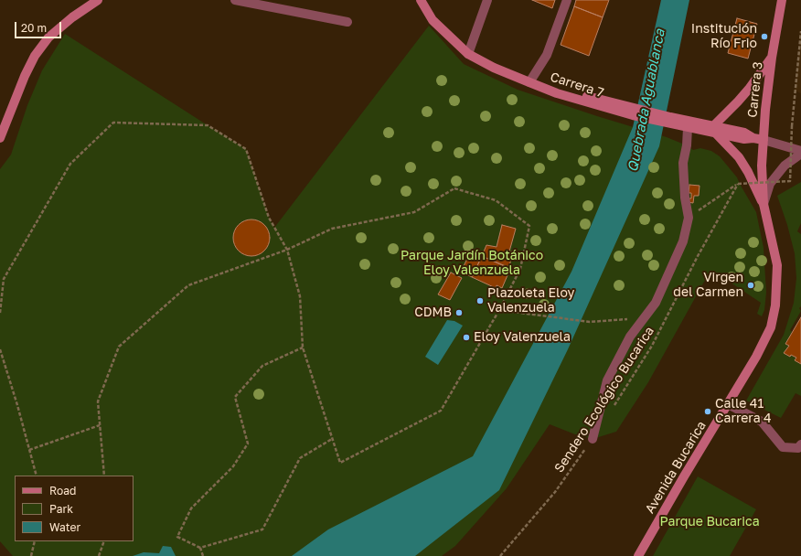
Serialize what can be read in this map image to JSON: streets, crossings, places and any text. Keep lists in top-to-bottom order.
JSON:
{
  "streets": {
    "main road": ["Carrera 7", "Carrera 3", "Avenida Bucarica"],
    "path": ["Sendero Ecológico Bucarica"]
  },
  "crossings": [
    ["Carrera 7", "Carrera 3"],
    ["Carrera 7", "Avenida Bucarica"],
    ["Carrera 3", "Avenida Bucarica"]
  ],
  "water": ["Quebrada Aguablanca"],
  "parks": ["Parque Jardín Botánico Eloy Valenzuela", "Parque Bucarica"],
  "places": [
    "Institución Río Frio",
    "Virgen del Carmen",
    "Plazoleta Eloy Valenzuela",
    "CDMB",
    "Eloy Valenzuela",
    "Calle 41 Carrera 4"
  ],
  "legend": ["Road", "Park", "Water"],
  "scale_bar": "20 m"
}
